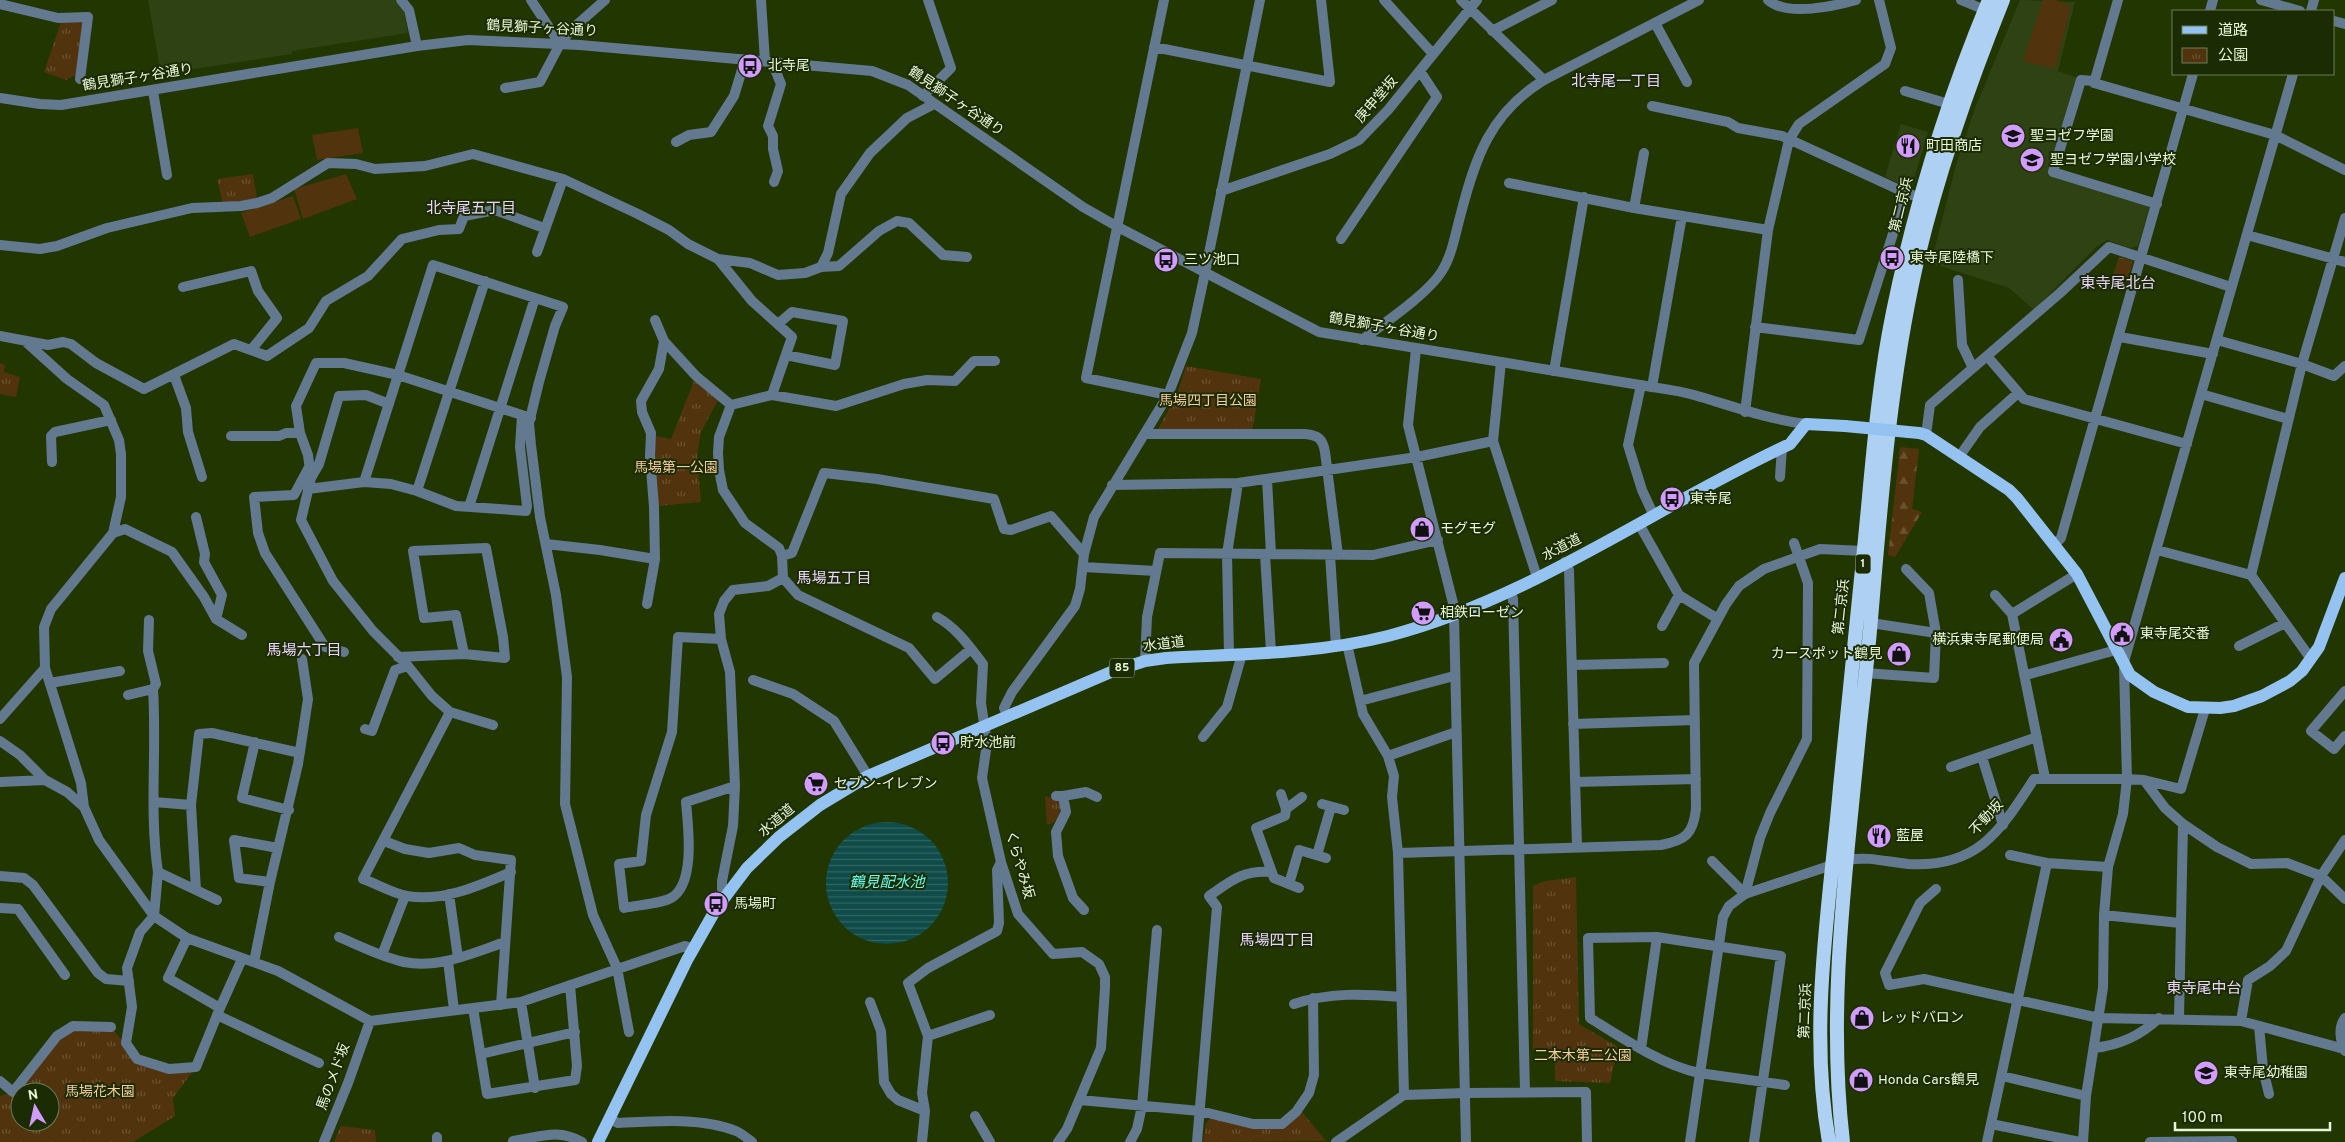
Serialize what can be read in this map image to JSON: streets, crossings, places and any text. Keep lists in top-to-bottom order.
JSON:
{
  "streets": {
    "highway": ["第二京浜", "1"],
    "main road": ["鶴見獅子ヶ谷通り", "水道道", "85"],
    "street": [
      "庚申堂坂",
      "不動坂",
      "くらやみ坂",
      "馬のメド坂"
    ]
  },
  "crossings": [
    ["鶴見獅子ヶ谷通り", "水道道"],
    ["第二京浜", "不動坂"],
    ["水道道", "くらやみ坂"]
  ],
  "districts": [
    "北寺尾一丁目",
    "北寺尾五丁目",
    "東寺尾北台",
    "馬場五丁目",
    "馬場六丁目",
    "馬場四丁目",
    "東寺尾中台"
  ],
  "water": ["鶴見配水池"],
  "parks": [
    "馬場四丁目公園",
    "馬場第一公園",
    "二本木第二公園",
    "馬場花木園"
  ],
  "places": {
    "bus stop": [
      "北寺尾",
      "東寺尾陸橋下",
      "三ツ池口",
      "東寺尾",
      "貯水池前",
      "馬場町"
    ],
    "school or university": ["聖ヨゼフ学園", "聖ヨゼフ学園小学校", "東寺尾幼稚園"],
    "restaurant": ["町田商店", "藍屋"],
    "shop": [
      "モグモグ",
      "カースポット鶴見",
      "レッドバロン",
      "Honda Cars鶴見"
    ],
    "supermarket": ["相鉄ローゼン", "セブン-イレブン"],
    "public building": ["東寺尾交番", "横浜東寺尾郵便局"]
  },
  "legend": ["道路", "公園"],
  "scale_bar": "100 m",
  "north": "top"
}
